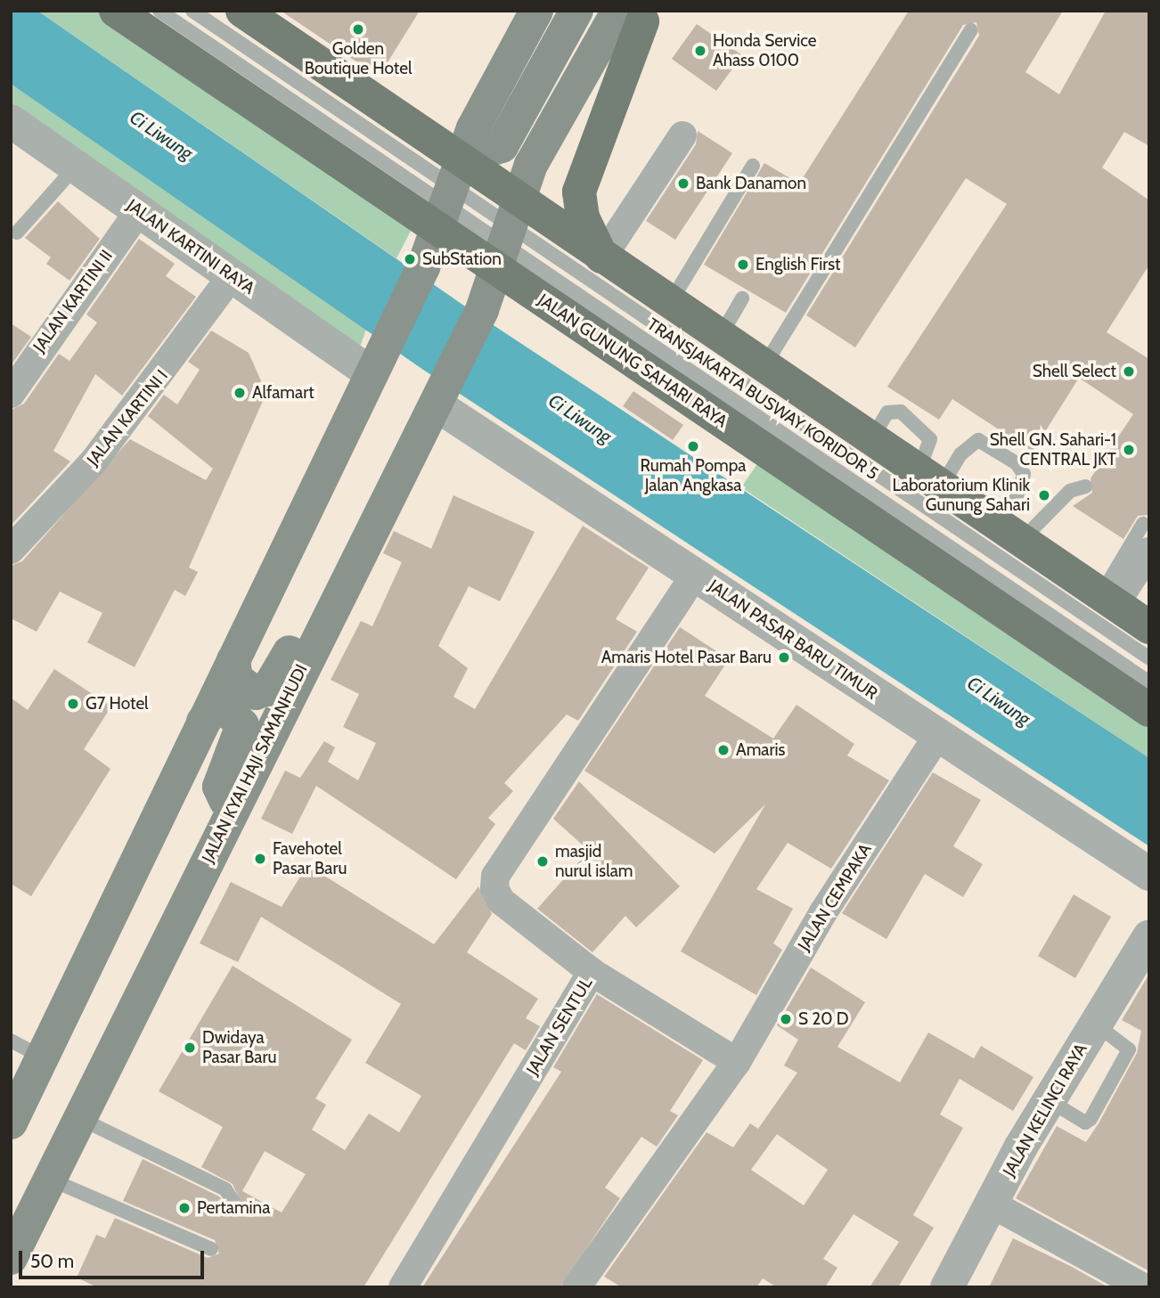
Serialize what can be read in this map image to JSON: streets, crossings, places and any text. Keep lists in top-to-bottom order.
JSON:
{
  "streets": {
    "main road": ["JALAN GUNUNG SAHARI RAYA", "JALAN KYAI HAJI SAMANHUDI"],
    "street": [
      "JALAN KARTINI RAYA",
      "JALAN KARTINI II",
      "JALAN KARTINI I",
      "JALAN PASAR BARU TIMUR",
      "JALAN CEMPAKA",
      "JALAN SENTUL",
      "JALAN KELINCI RAYA"
    ],
    "lane": ["TRANSJAKARTA BUSWAY KORIDOR 5"]
  },
  "crossings": [
    ["JALAN KARTINI RAYA", "JALAN KARTINI II"],
    ["JALAN KARTINI RAYA", "JALAN KARTINI I"],
    ["JALAN GUNUNG SAHARI RAYA", "TRANSJAKARTA BUSWAY KORIDOR 5"],
    ["JALAN GUNUNG SAHARI RAYA", "JALAN KYAI HAJI SAMANHUDI"],
    ["TRANSJAKARTA BUSWAY KORIDOR 5", "JALAN KYAI HAJI SAMANHUDI"],
    ["JALAN PASAR BARU TIMUR", "JALAN KYAI HAJI SAMANHUDI"],
    ["JALAN PASAR BARU TIMUR", "JALAN CEMPAKA"],
    ["JALAN PASAR BARU TIMUR", "JALAN SENTUL"]
  ],
  "water": ["Ci Liwung"],
  "places": [
    "Golden Boutique Hotel",
    "Honda Service Ahass 0100",
    "Bank Danamon",
    "SubStation",
    "English First",
    "Shell Select",
    "Alfamart",
    "Rumah Pompa Jalan Angkasa",
    "Shell GN. Sahari-1 CENTRAL JKT",
    "Laboratorium Klinik Gunung Sahari",
    "Amaris Hotel Pasar Baru",
    "G7 Hotel",
    "Amaris",
    "Favehotel Pasar Baru",
    "masjid nurul islam",
    "S 20 D",
    "Dwidaya Pasar Baru",
    "Pertamina"
  ],
  "scale_bar": "50 m"
}
